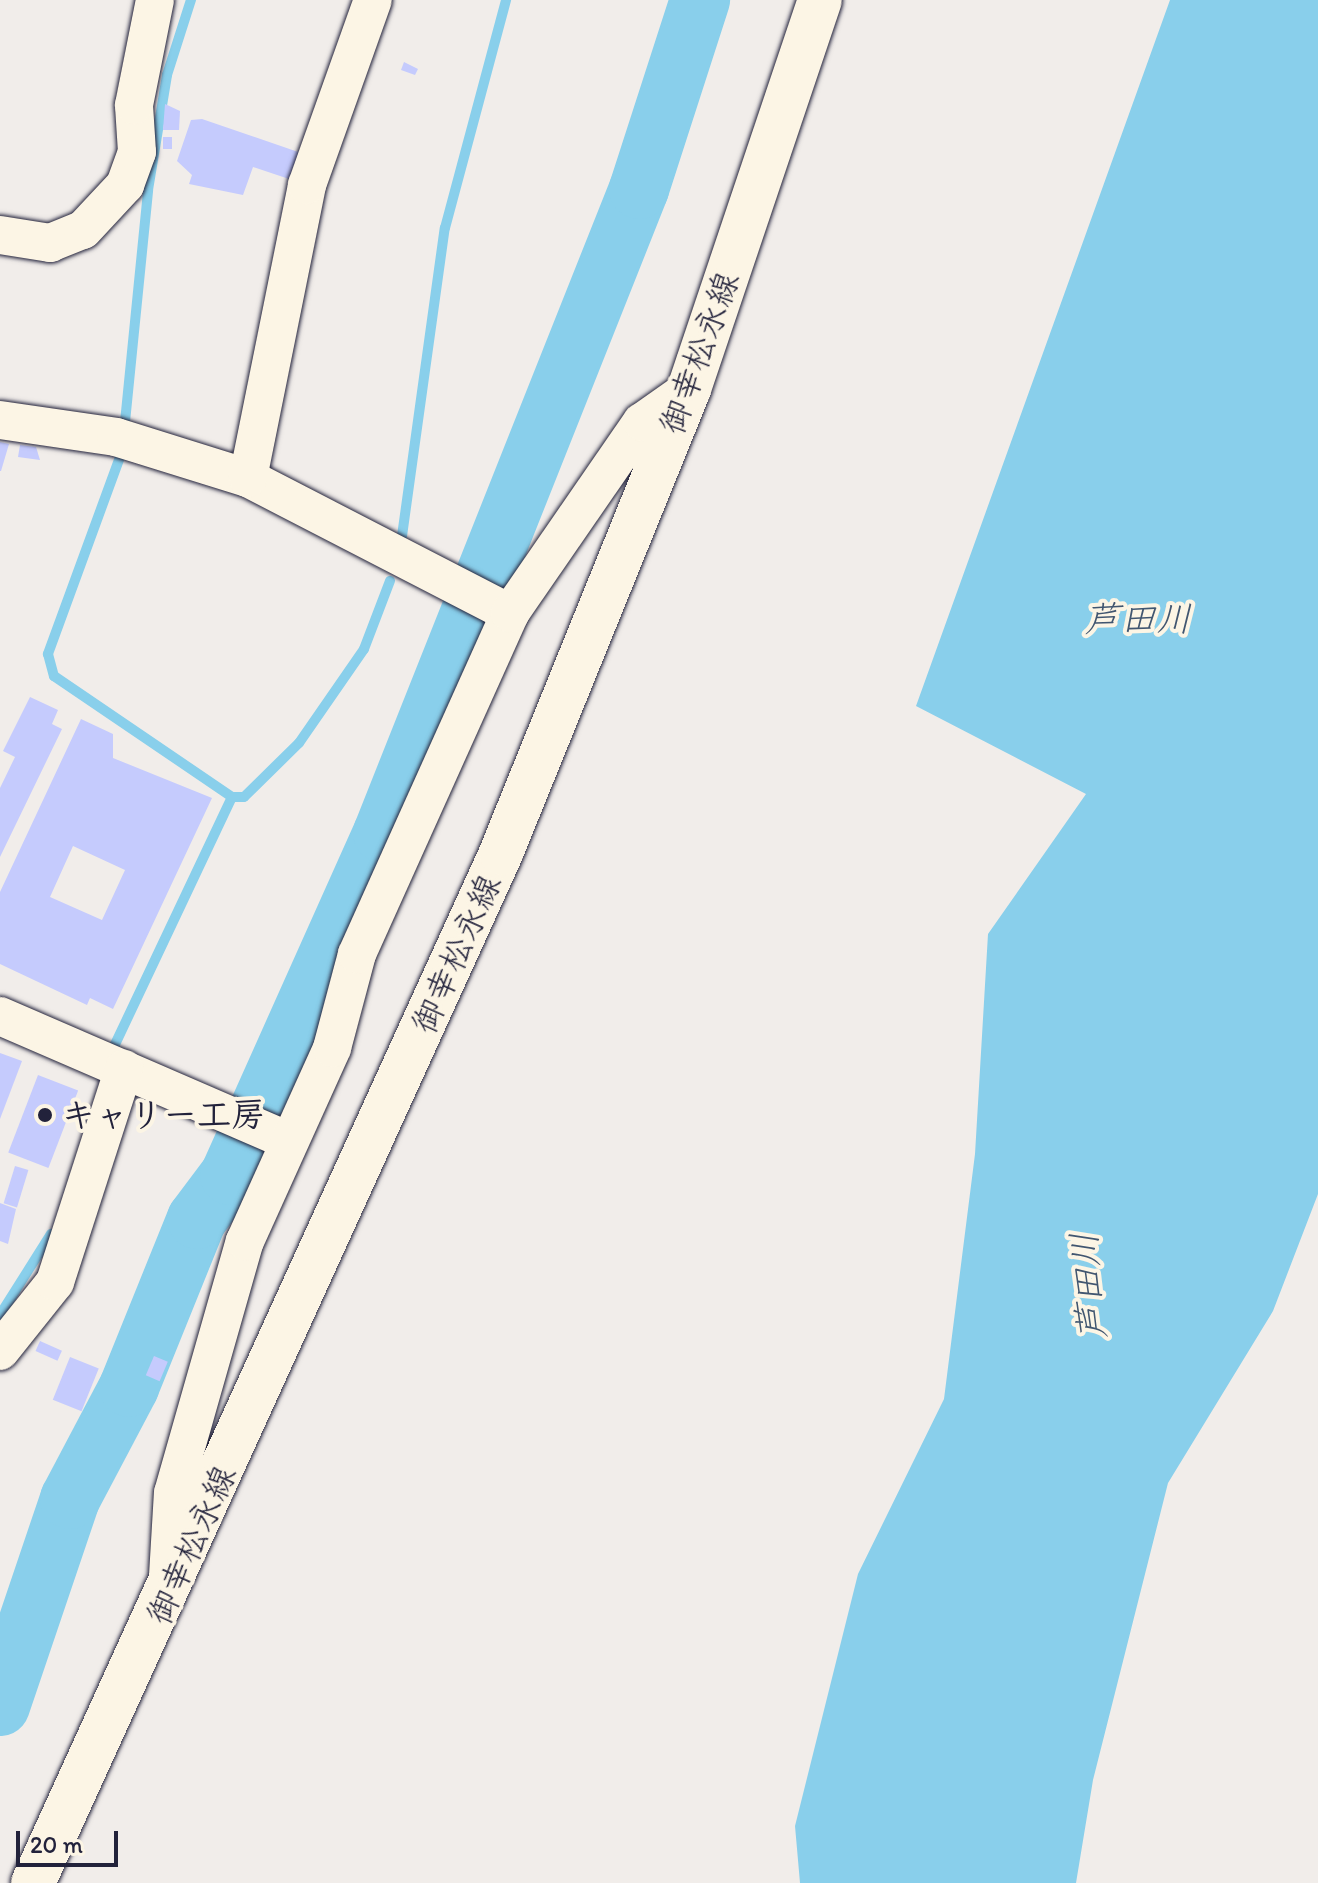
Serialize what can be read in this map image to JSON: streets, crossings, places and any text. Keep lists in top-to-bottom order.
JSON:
{
  "streets": {
    "main road": ["御幸松永線"]
  },
  "water": ["芦田川"],
  "places": ["キャリー工房"],
  "scale_bar": "20 m"
}
